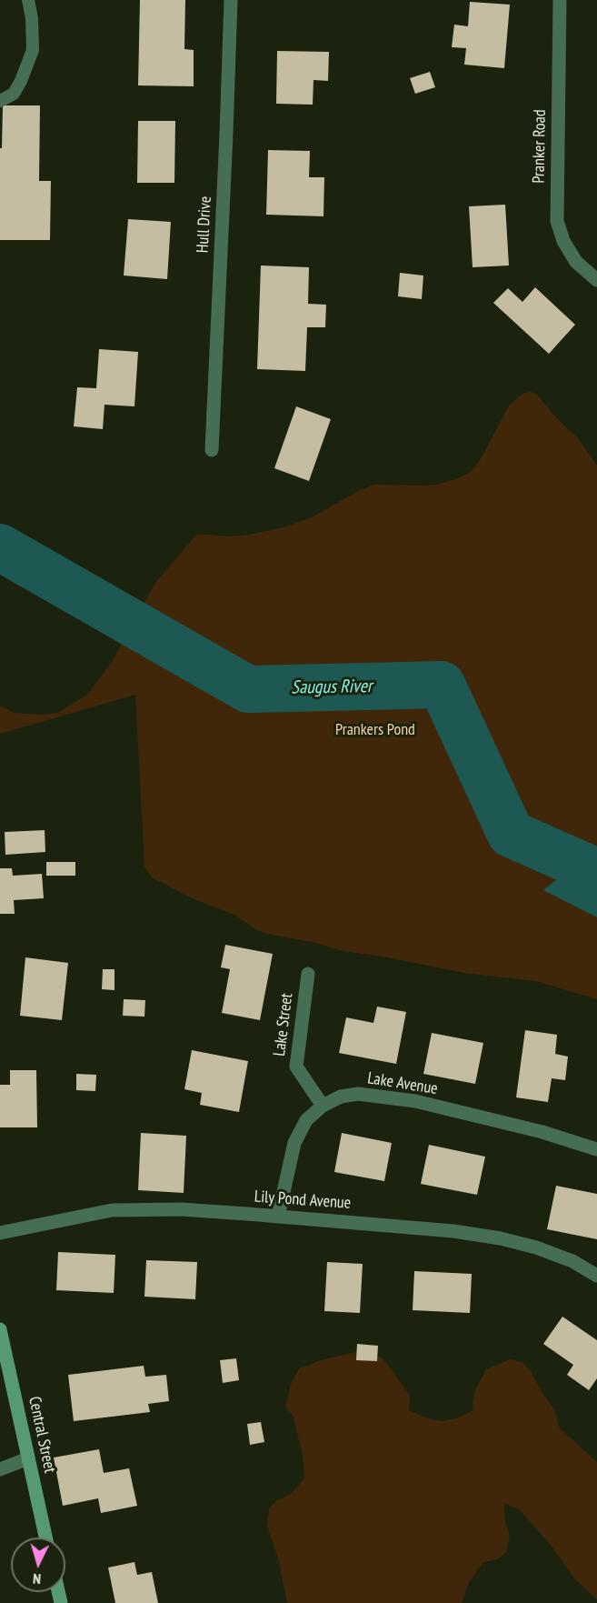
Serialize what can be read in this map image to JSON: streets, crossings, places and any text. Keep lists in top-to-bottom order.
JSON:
{
  "streets": {
    "street": [
      "Pranker Road",
      "Hull Drive",
      "Lake Street",
      "Lake Avenue",
      "Lily Pond Avenue",
      "Central Street"
    ]
  },
  "crossings": [
    ["Lake Street", "Lake Avenue"],
    ["Lake Avenue", "Lily Pond Avenue"]
  ],
  "water": ["Saugus River"],
  "parks": ["Prankers Pond"],
  "north": "bottom"
}
